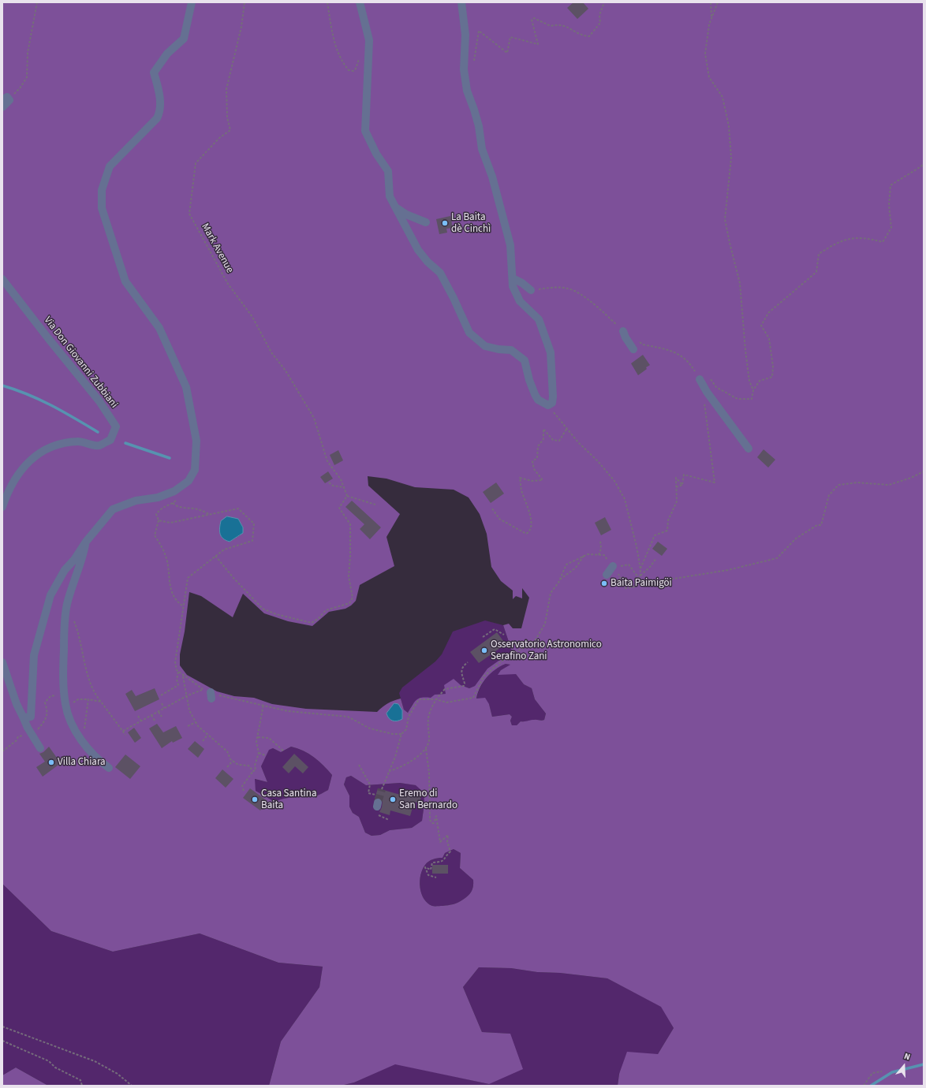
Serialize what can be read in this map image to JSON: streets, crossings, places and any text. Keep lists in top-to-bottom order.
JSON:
{
  "streets": {
    "street": ["Via Don Giovanni Zubbiani"],
    "path": ["Mark Avenue"]
  },
  "places": [
    "La Baita dè Cinchì",
    "Baita Paimigöi",
    "Osservatorio Astronomico Serafino Zani",
    "Villa Chiara",
    "Casa Santina Baita",
    "Eremo di San Bernardo"
  ],
  "north": "top"
}
